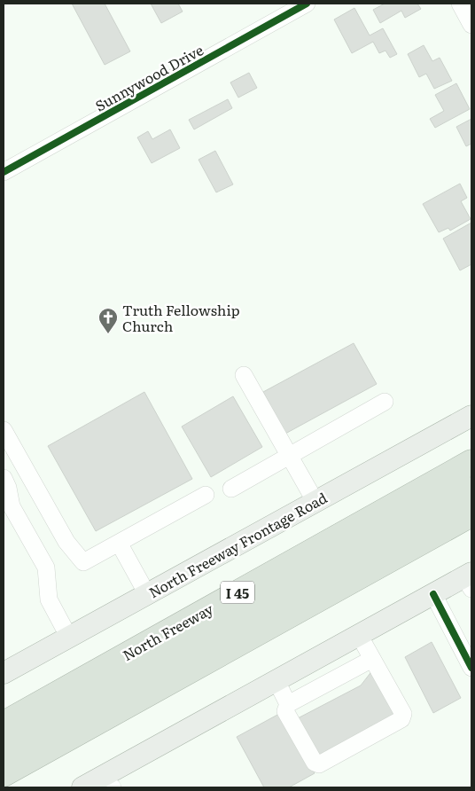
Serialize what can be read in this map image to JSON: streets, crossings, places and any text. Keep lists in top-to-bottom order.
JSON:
{
  "streets": {
    "highway": ["I 45", "North Freeway"],
    "main road": ["North Freeway Frontage Road"],
    "street": ["Sunnywood Drive"]
  },
  "places": {
    "church": ["Truth Fellowship Church"]
  }
}
